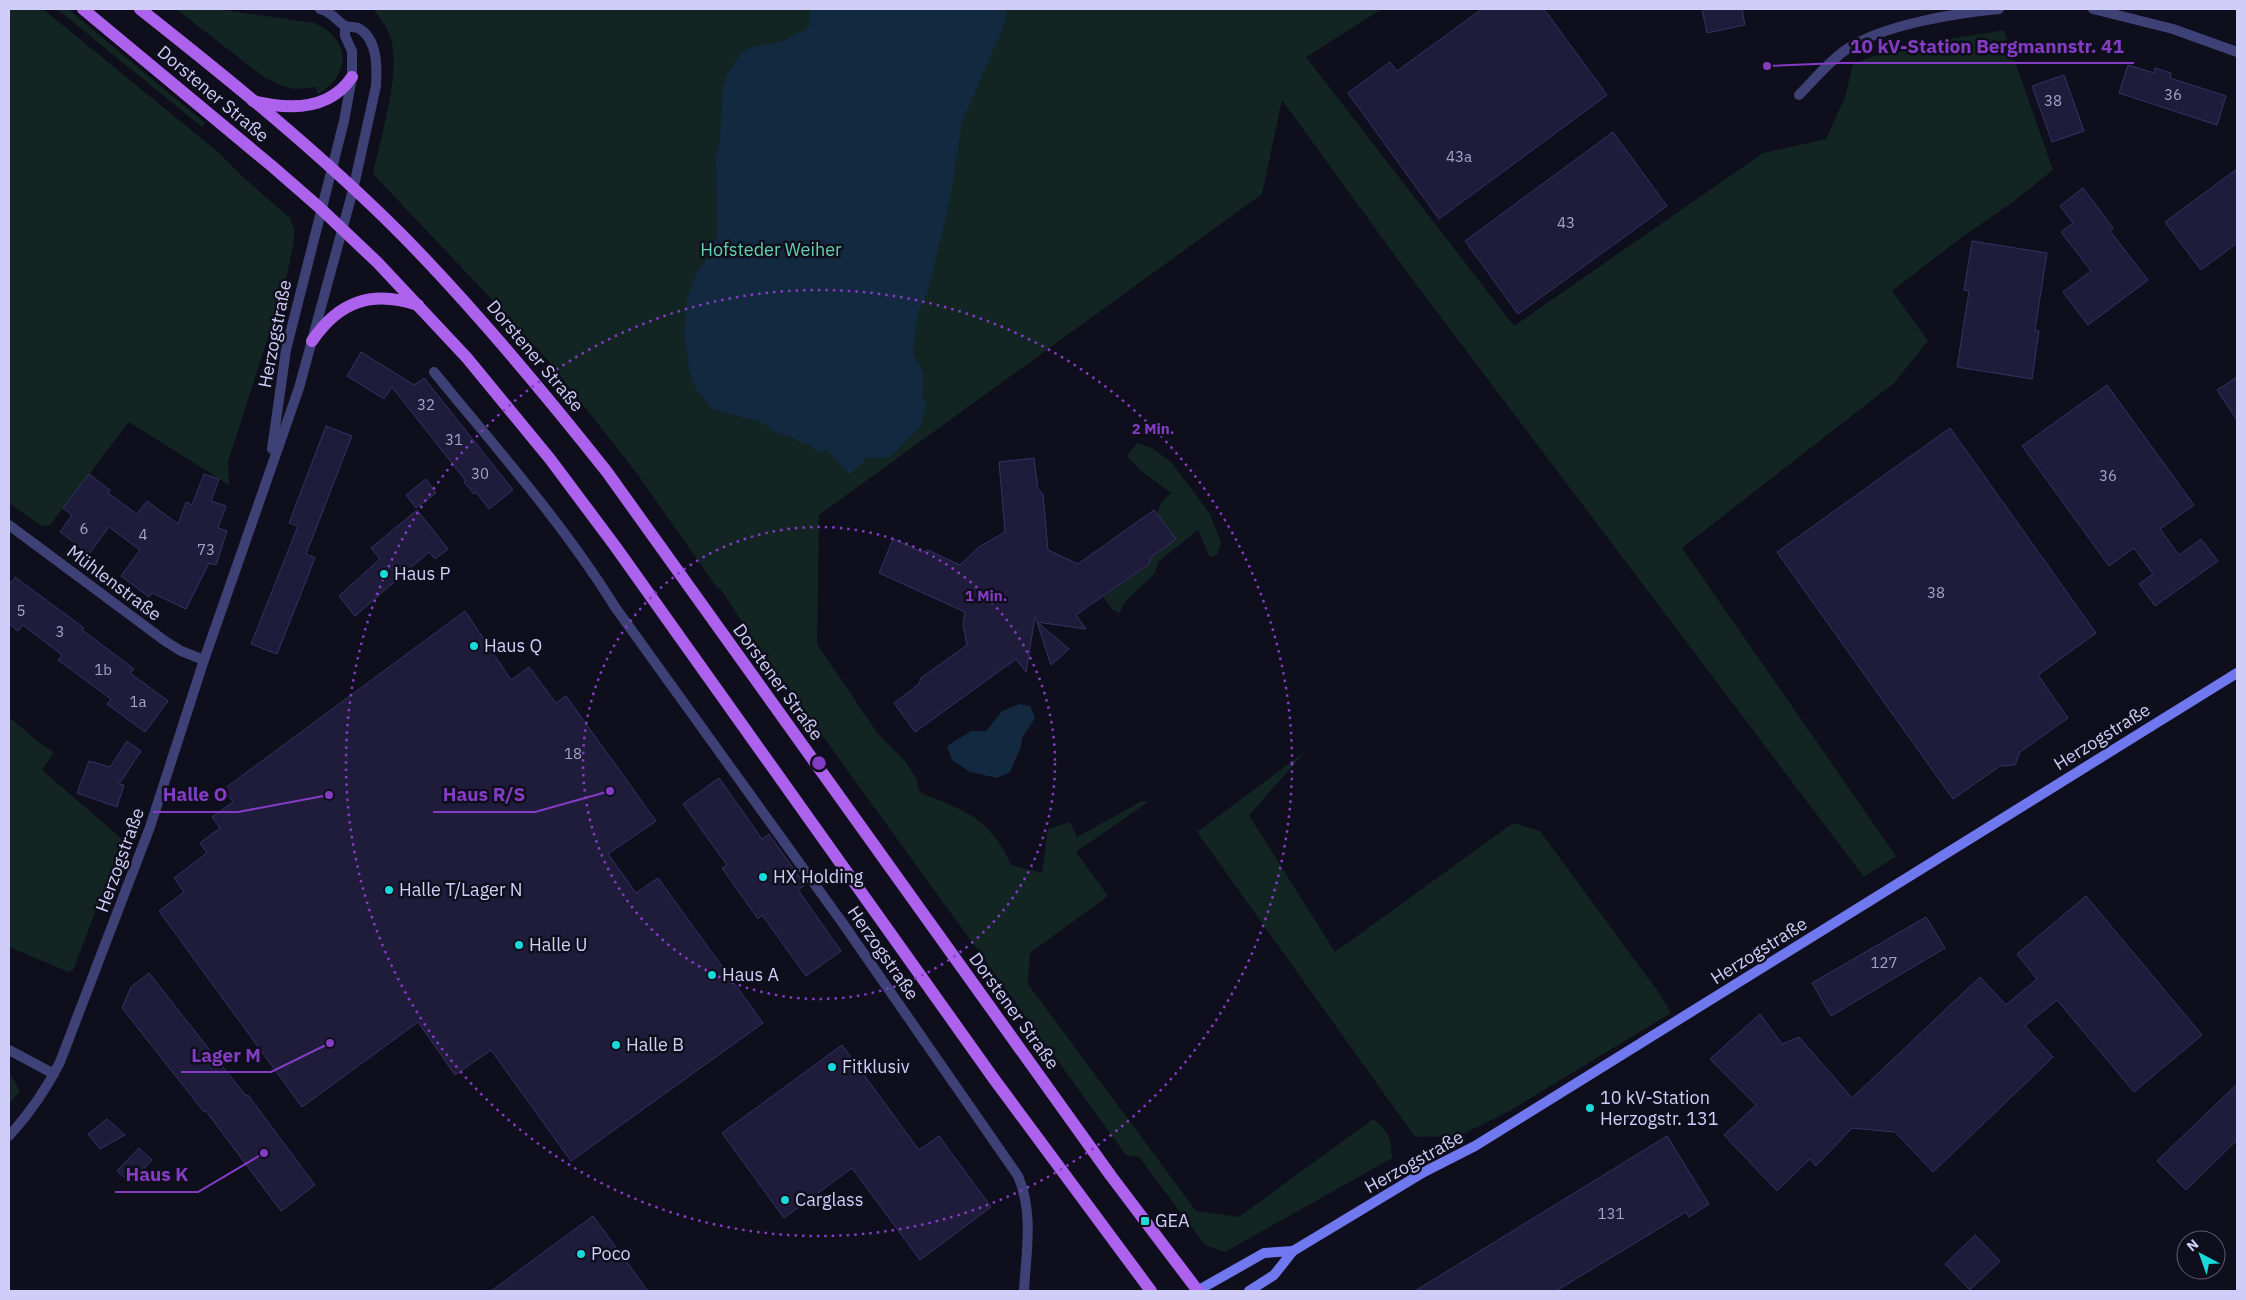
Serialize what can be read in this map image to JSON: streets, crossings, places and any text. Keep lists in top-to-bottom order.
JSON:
{
  "streets": {
    "main road": ["Dorstener Straße"],
    "street": ["Herzogstraße", "Mühlenstraße"]
  },
  "crossings": [
    ["Dorstener Straße", "Herzogstraße"],
    ["Herzogstraße", "Mühlenstraße"]
  ],
  "parks": ["Hofsteder Weiher"],
  "places": {
    "other": [
      "10 kV-Station Bergmannstr. 41",
      "Haus P",
      "Haus Q",
      "Haus R/S",
      "Halle O",
      "HX Holding",
      "Halle T/Lager N",
      "Halle U",
      "Haus A",
      "Lager M",
      "Halle B",
      "Fitklusiv",
      "10 kV-Station Herzogstr. 131",
      "Haus K",
      "Carglass",
      "Poco"
    ],
    "transit": ["GEA"]
  },
  "house_numbers": [
    "36",
    "38",
    "43a",
    "43",
    "32",
    "31",
    "30",
    "36",
    "6",
    "4",
    "73",
    "38",
    "5",
    "3",
    "1b",
    "1a",
    "18",
    "127",
    "131"
  ],
  "north": "top left",
  "rings": ["2 Min.", "1 Min."]
}
